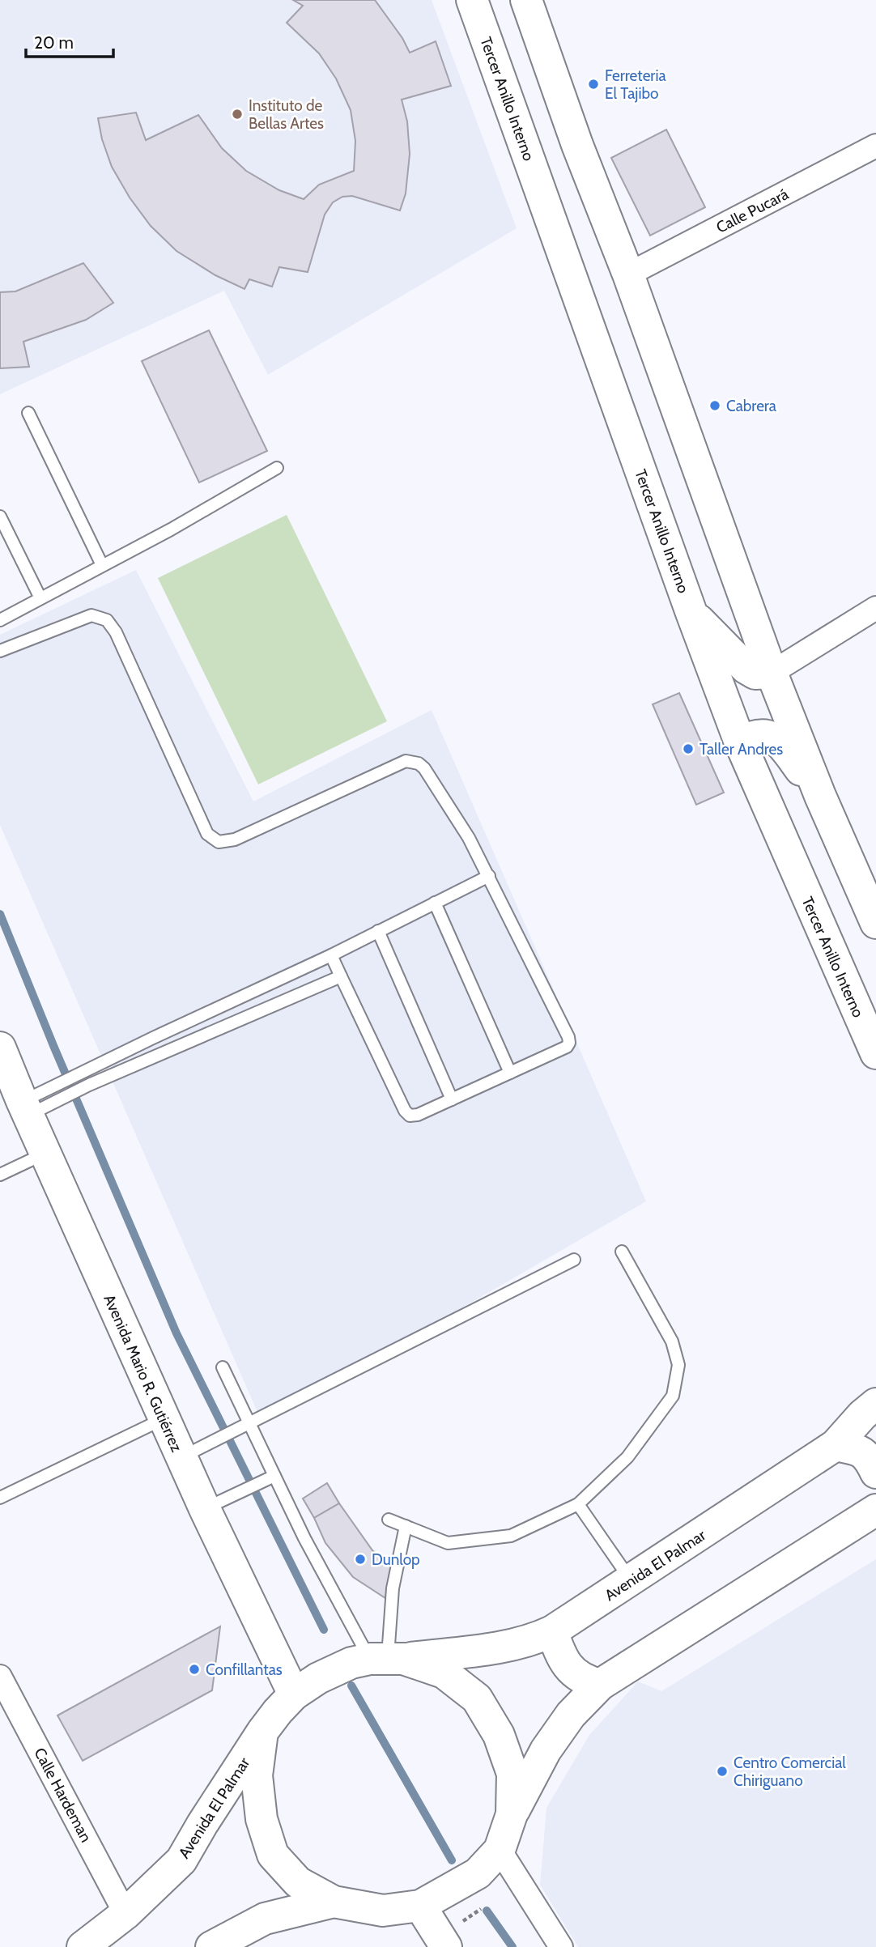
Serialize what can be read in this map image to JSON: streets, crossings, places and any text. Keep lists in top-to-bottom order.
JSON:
{
  "streets": {
    "street": [
      "Tercer Anillo Interno",
      "Calle Pucará",
      "Avenida Mario R. Gutiérrez",
      "Avenida El Palmar",
      "Calle Hardeman"
    ]
  },
  "crossings": [
    ["Avenida Mario R. Gutiérrez", "Avenida El Palmar"],
    ["Avenida El Palmar", "Calle Hardeman"]
  ],
  "places": [
    "Ferreteria El Tajibo",
    "Instituto de Bellas Artes",
    "Cabrera",
    "Taller Andres",
    "Dunlop",
    "Confillantas",
    "Centro Comercial Chiriguano"
  ],
  "scale_bar": "20 m"
}
